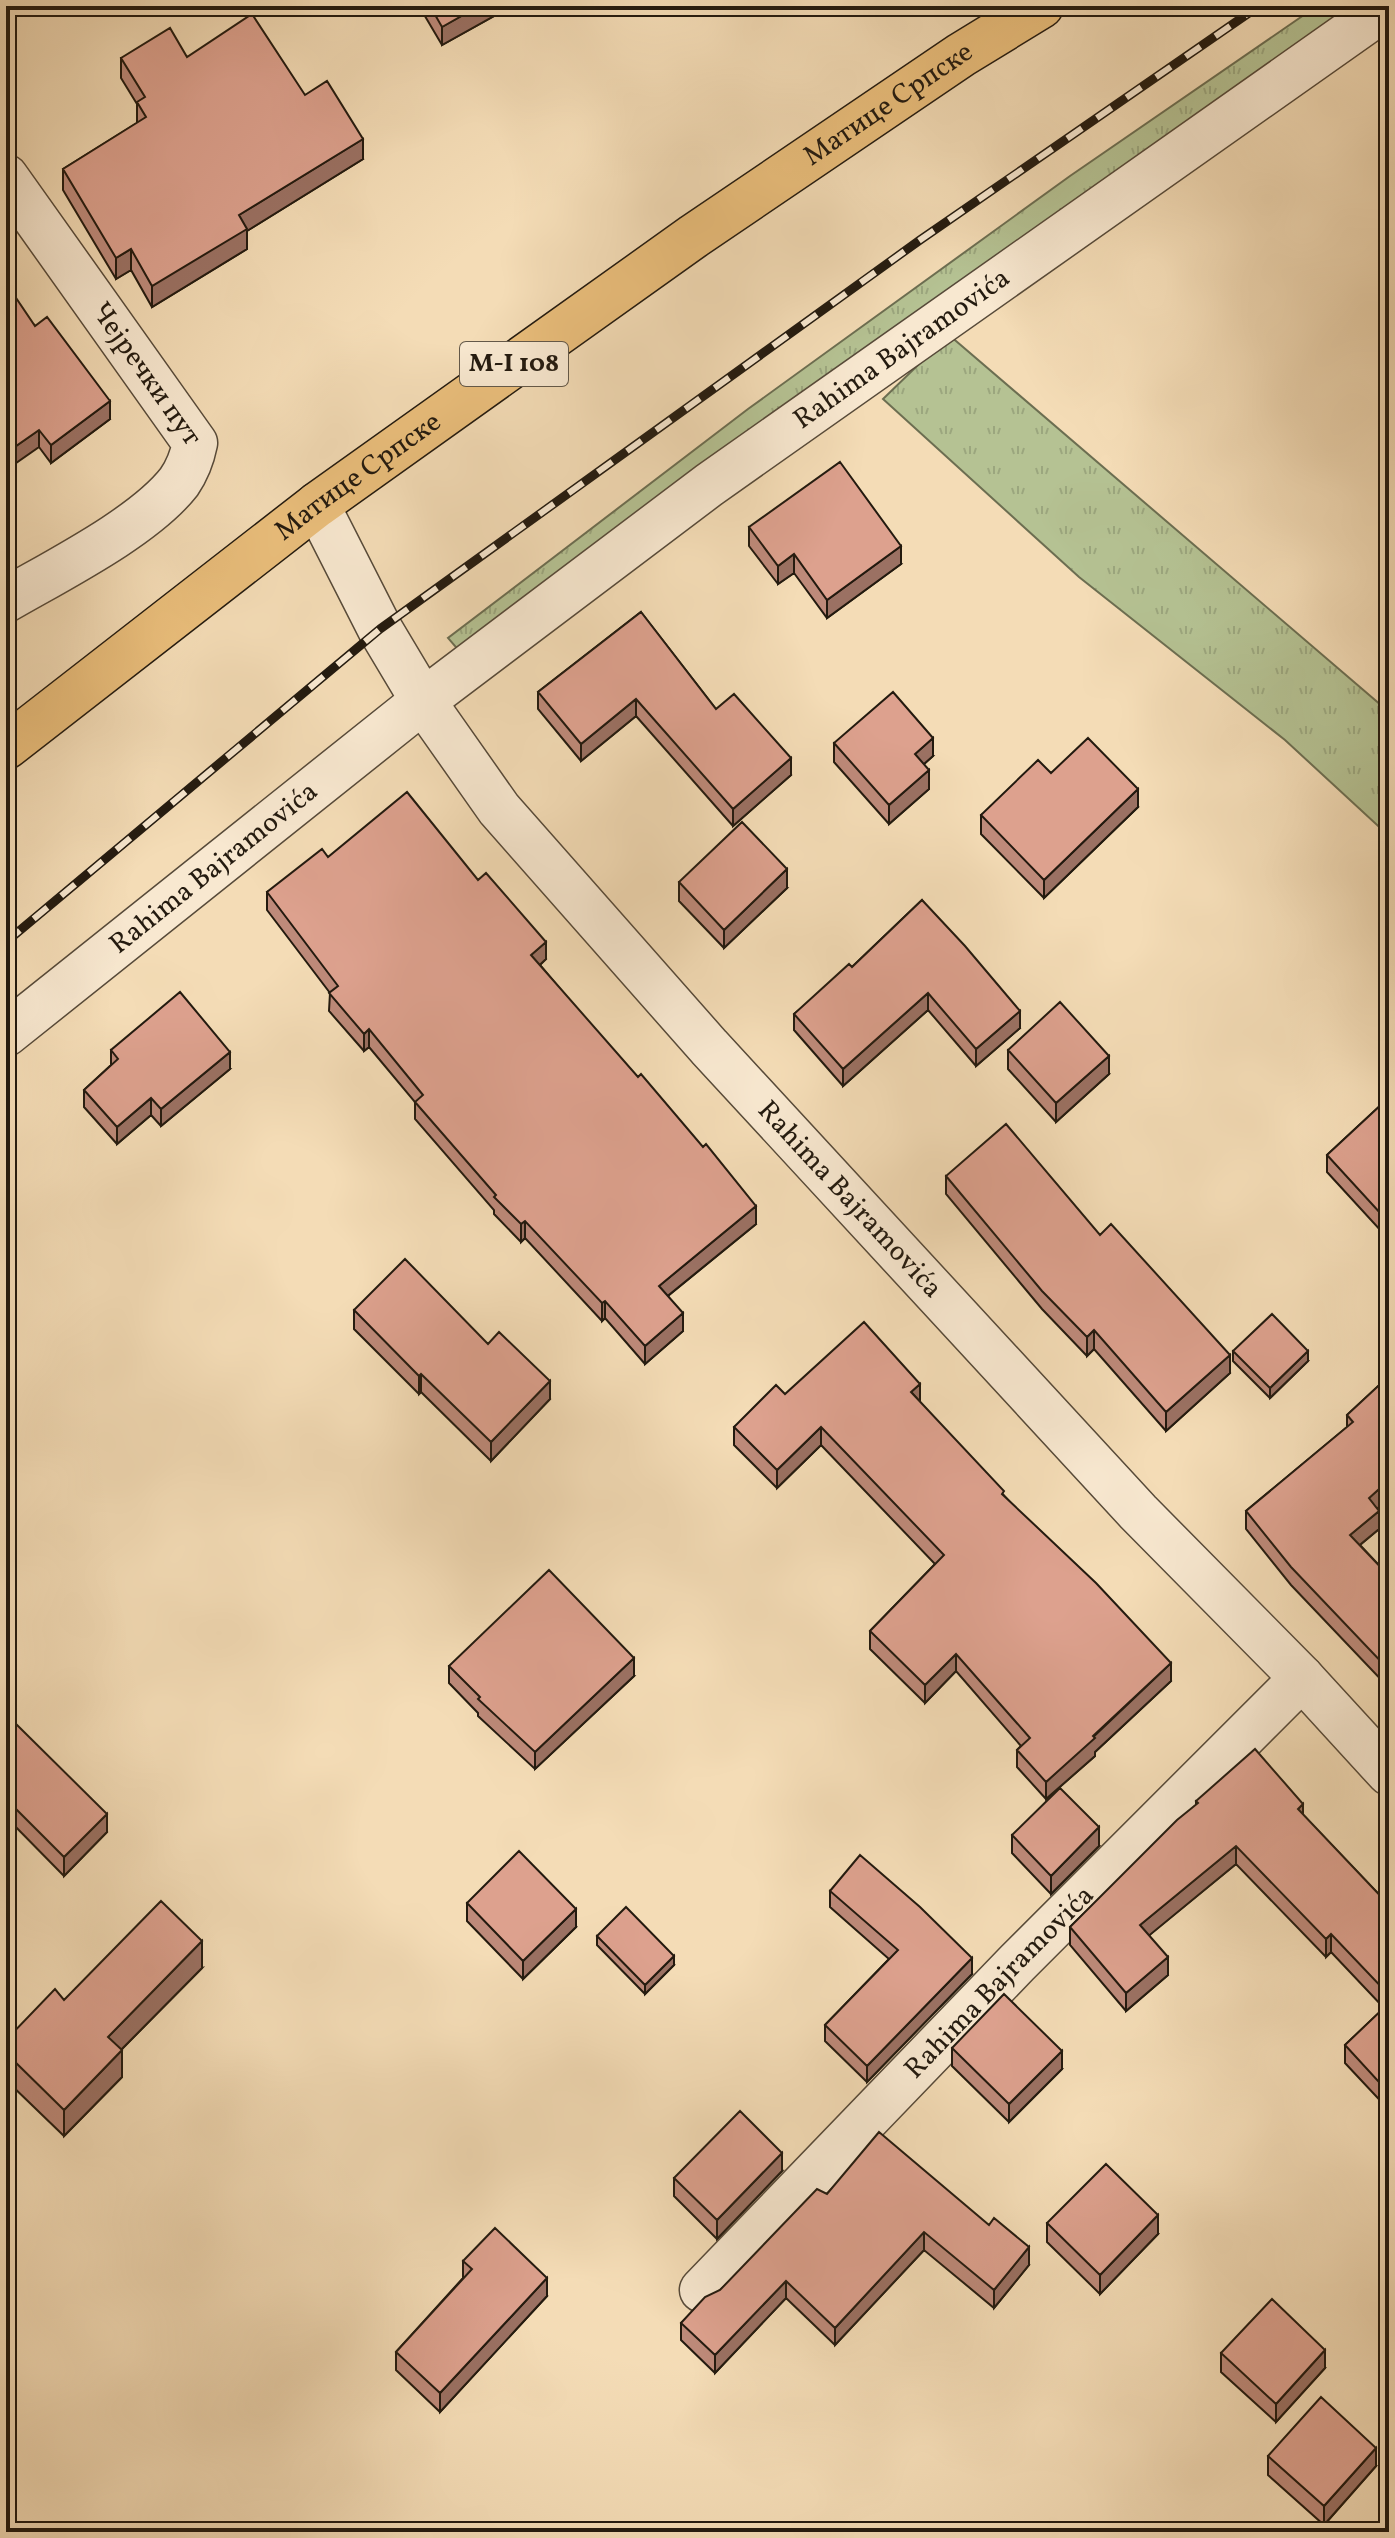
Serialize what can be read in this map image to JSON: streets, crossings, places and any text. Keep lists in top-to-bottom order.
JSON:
{
  "streets": {
    "main road": ["Матице Српске", "M-I 108"],
    "street": ["Rahima Bajramovića", "Чејречки пут"]
  },
  "crossings": [
    ["Матице Српске", "Rahima Bajramovića"]
  ]
}
